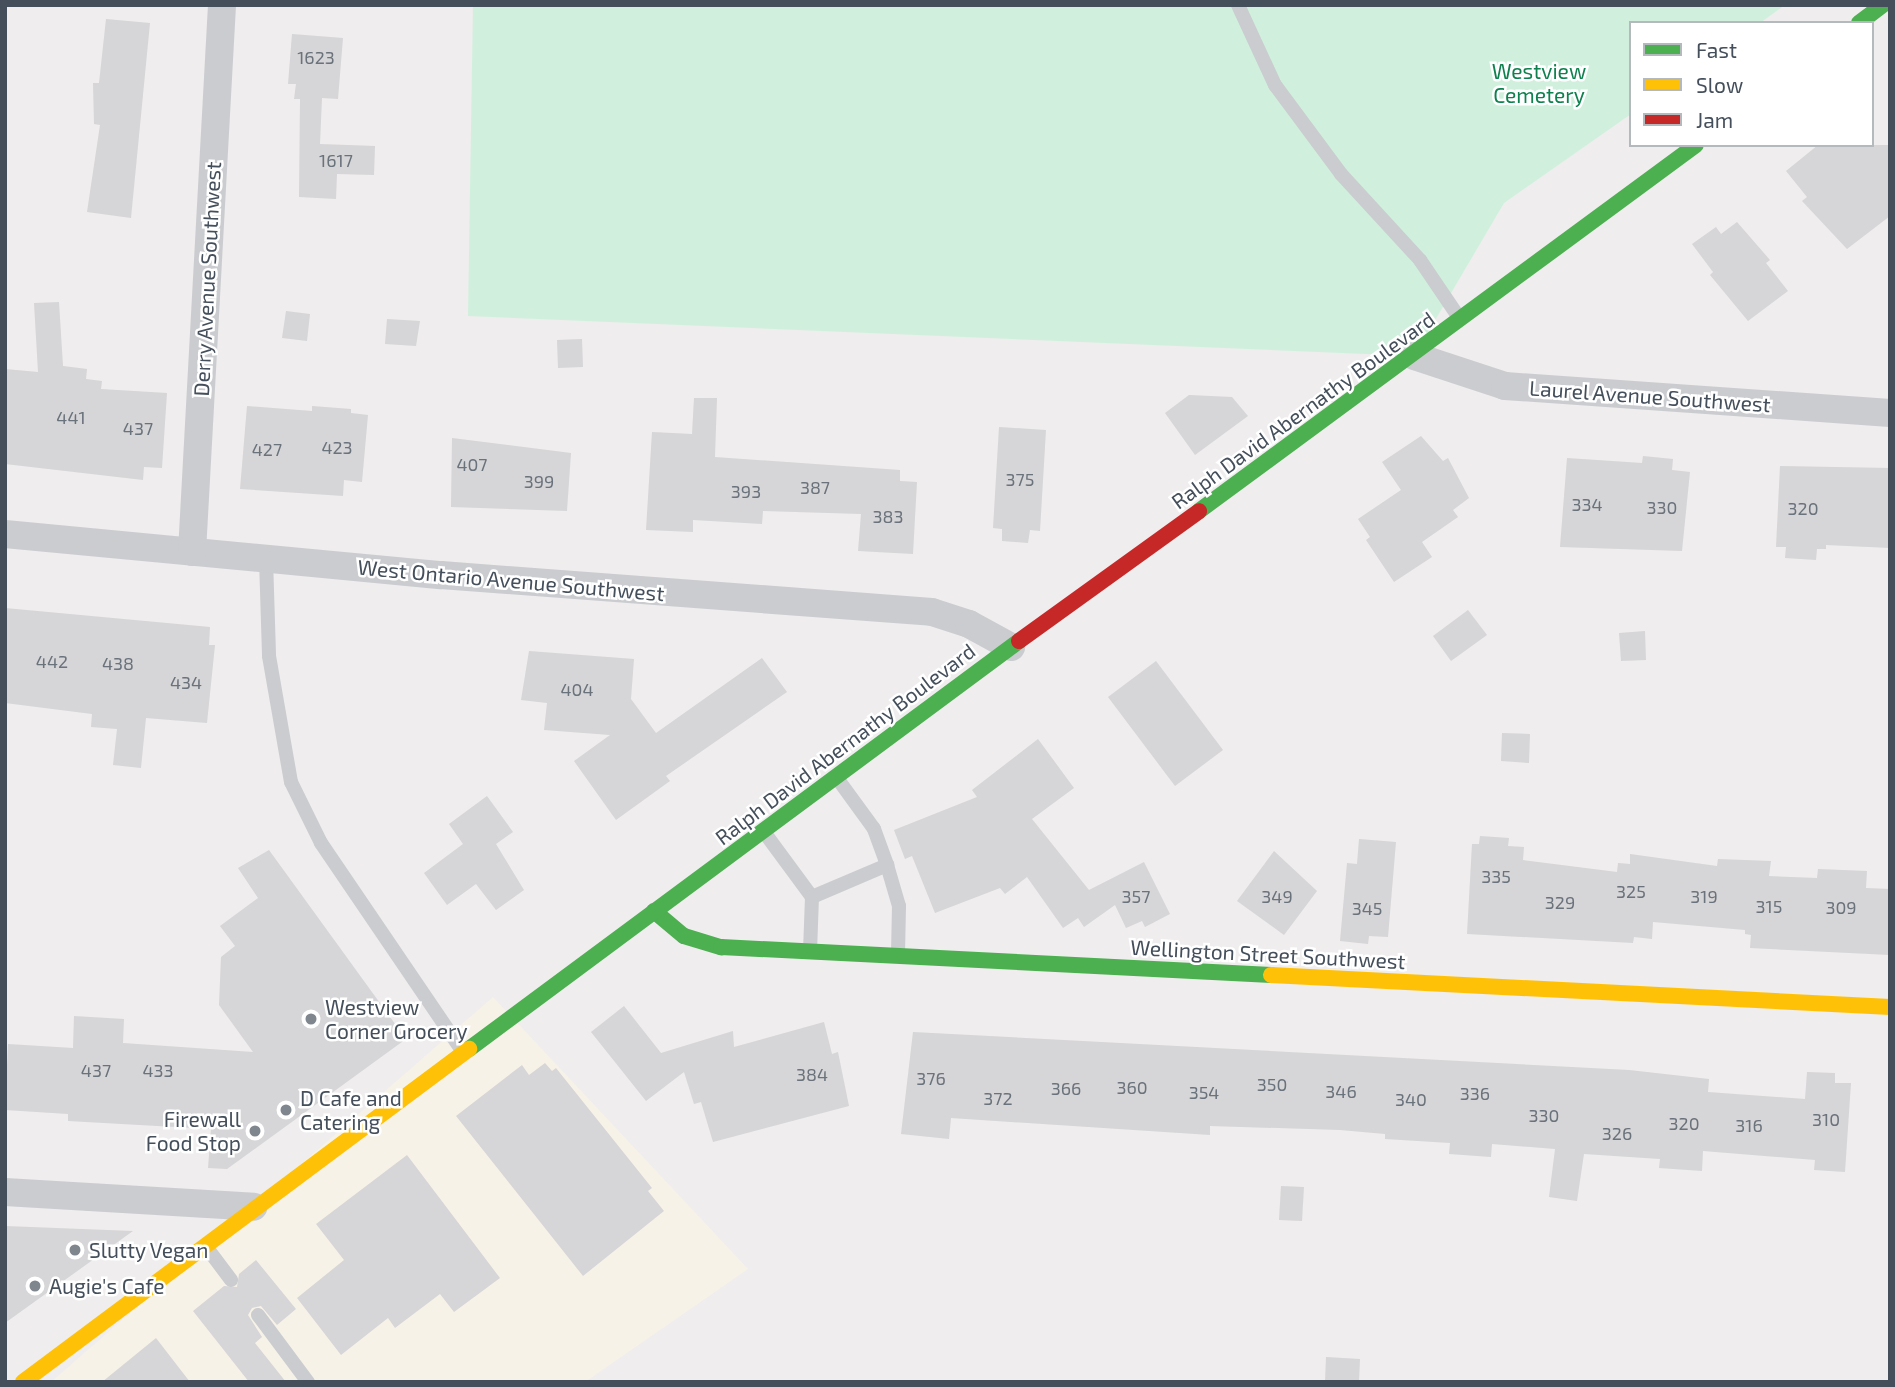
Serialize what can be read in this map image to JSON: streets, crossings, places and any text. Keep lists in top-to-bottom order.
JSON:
{
  "streets": {
    "main road": ["Ralph David Abernathy Boulevard", "Wellington Street Southwest"],
    "street": ["Derry Avenue Southwest", "Laurel Avenue Southwest", "West Ontario Avenue Southwest"]
  },
  "crossings": [
    ["Derry Avenue Southwest", "West Ontario Avenue Southwest"],
    ["Laurel Avenue Southwest", "Ralph David Abernathy Boulevard"],
    ["Ralph David Abernathy Boulevard", "West Ontario Avenue Southwest"],
    ["Ralph David Abernathy Boulevard", "Wellington Street Southwest"]
  ],
  "parks": ["Westview Cemetery"],
  "places": [
    "Westview Corner Grocery",
    "D Cafe and Catering",
    "Firewall Food Stop",
    "Slutty Vegan",
    "Augie's Cafe"
  ],
  "house_numbers": [
    "1623",
    "1617",
    "441",
    "437",
    "423",
    "427",
    "407",
    "375",
    "399",
    "387",
    "393",
    "334",
    "330",
    "320",
    "383",
    "442",
    "438",
    "434",
    "404",
    "335",
    "325",
    "357",
    "349",
    "319",
    "329",
    "315",
    "309",
    "345",
    "437",
    "433",
    "384",
    "376",
    "350",
    "360",
    "366",
    "346",
    "354",
    "336",
    "372",
    "340",
    "330",
    "310",
    "320",
    "316",
    "326"
  ],
  "legend": ["Fast", "Slow", "Jam"]
}
